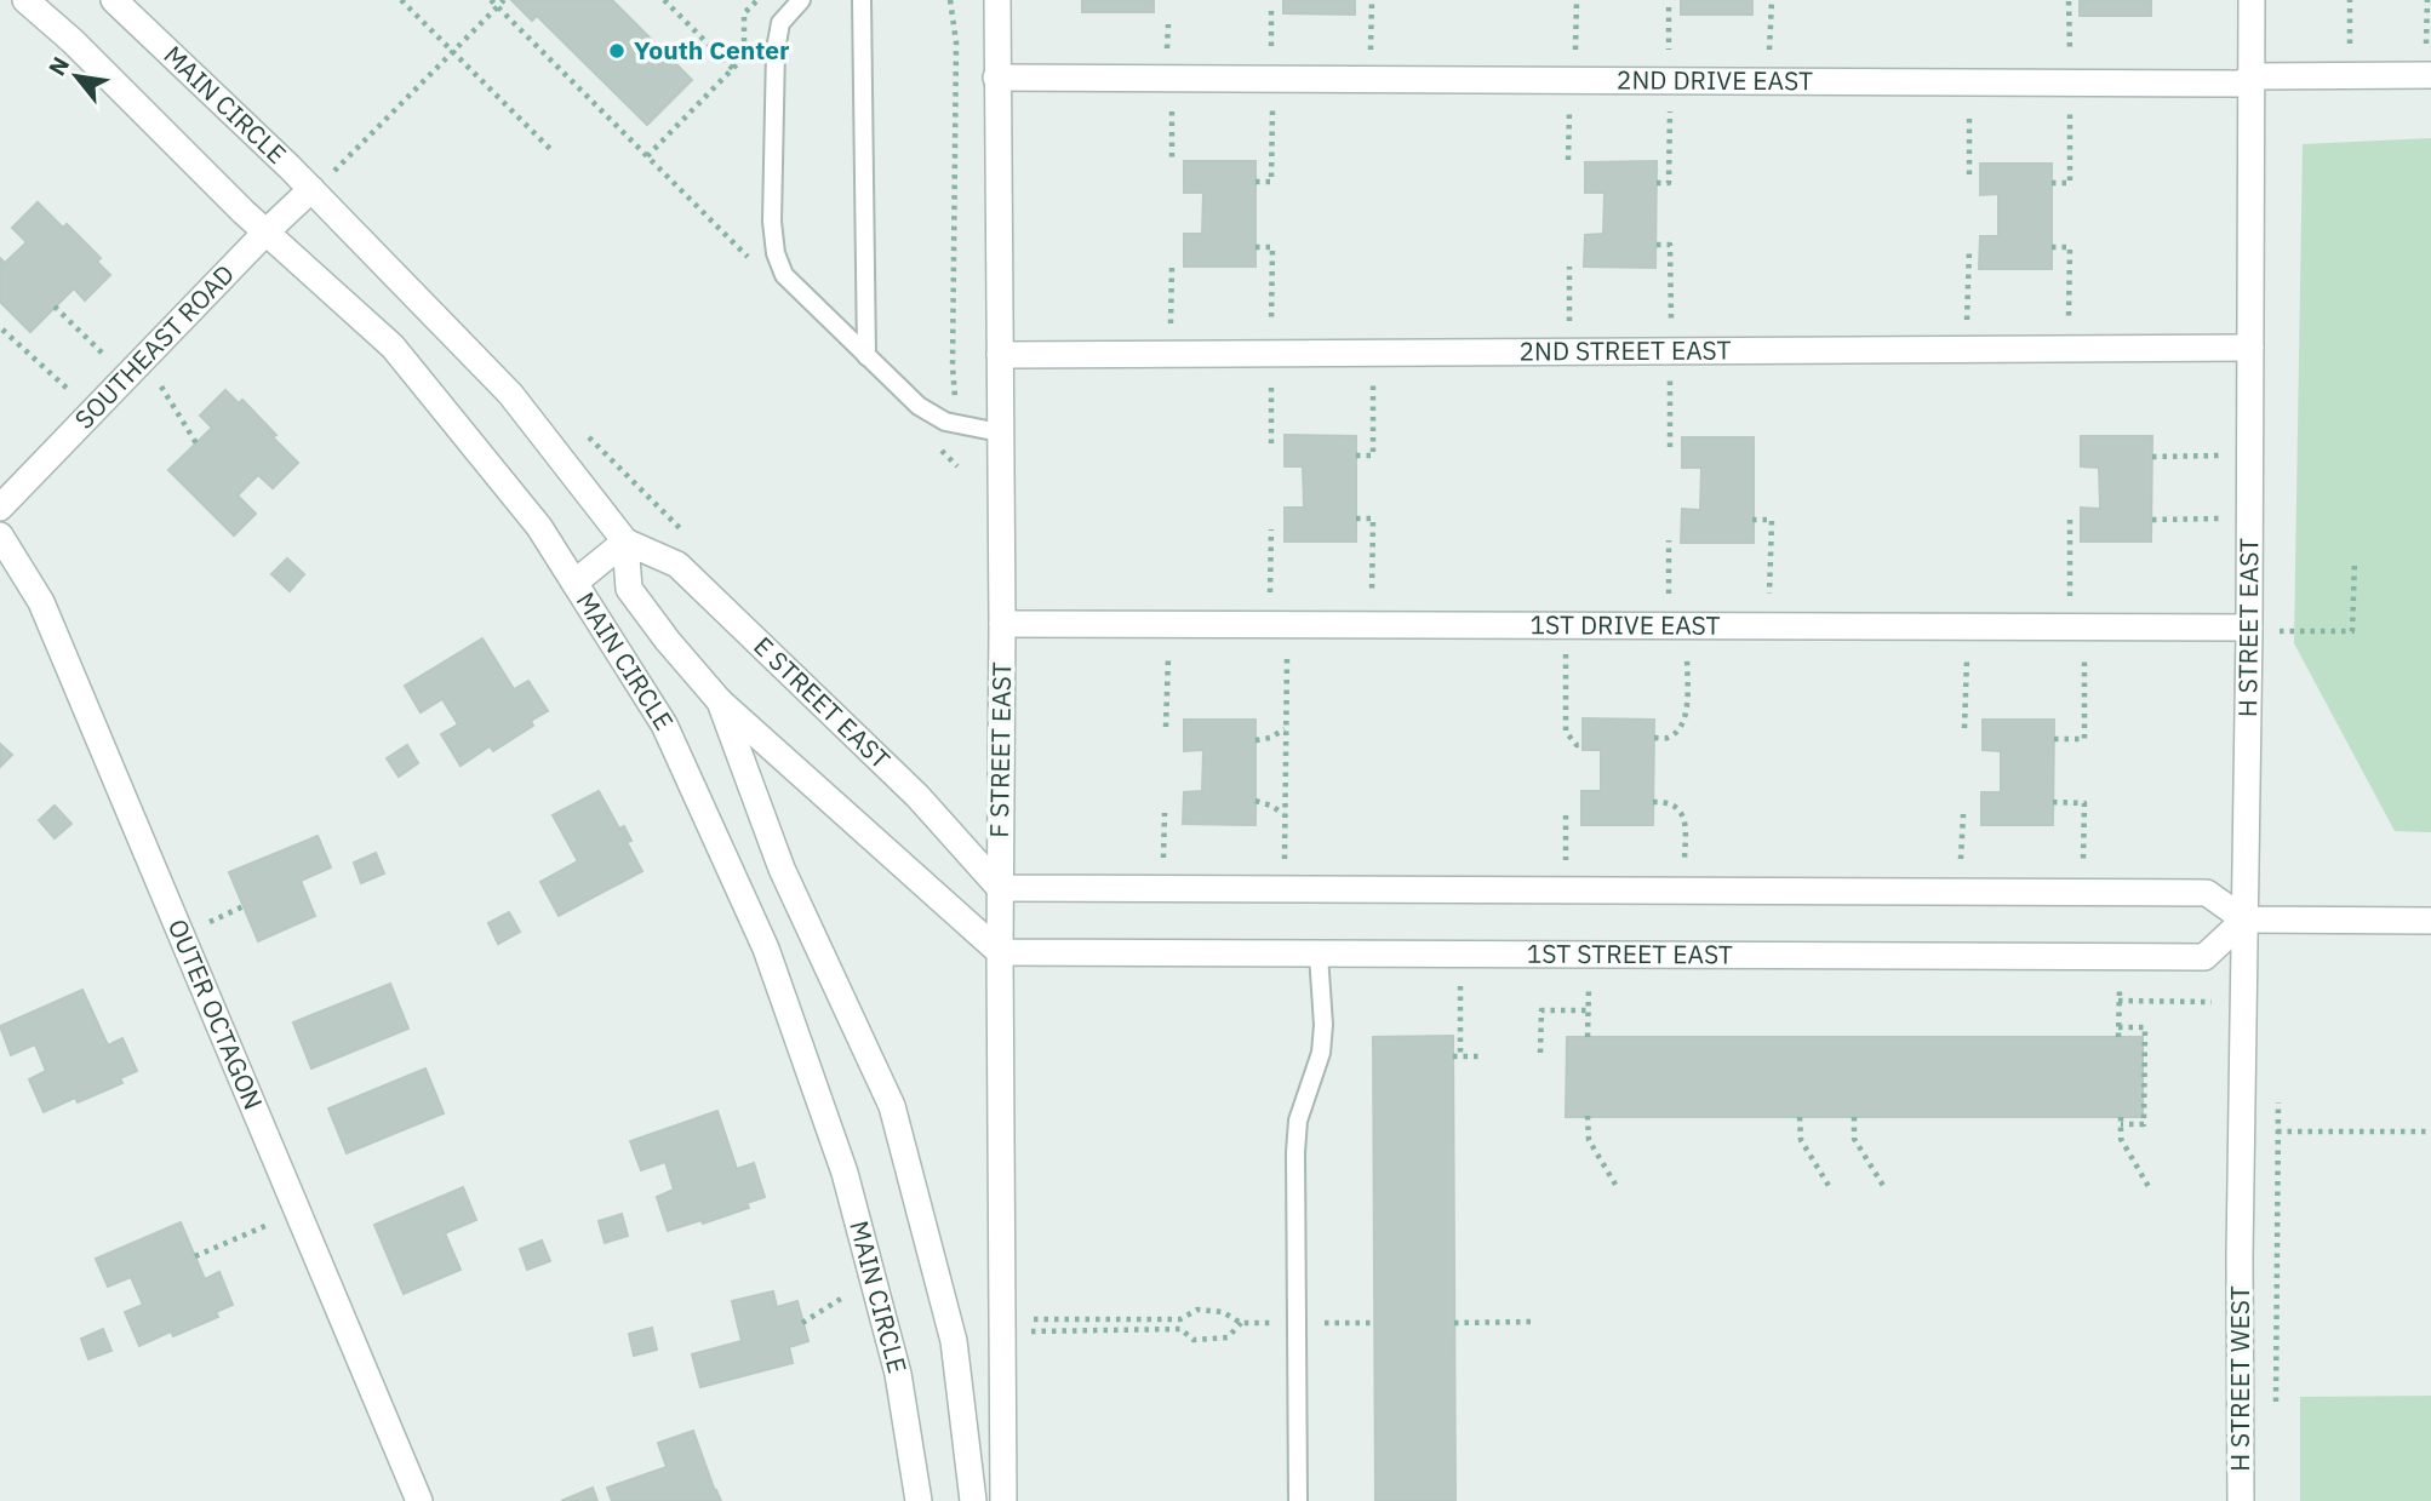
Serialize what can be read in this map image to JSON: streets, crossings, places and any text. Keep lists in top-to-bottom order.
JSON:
{
  "streets": {
    "street": [
      "2ND DRIVE EAST",
      "MAIN CIRCLE",
      "SOUTHEAST ROAD",
      "2ND STREET EAST",
      "1ST DRIVE EAST",
      "H STREET EAST",
      "E STREET EAST",
      "F STREET EAST",
      "1ST STREET EAST",
      "OUTER OCTAGON",
      "H STREET WEST"
    ]
  },
  "crossings": [
    ["2ND DRIVE EAST", "H STREET EAST"],
    ["2ND DRIVE EAST", "F STREET EAST"],
    ["MAIN CIRCLE", "SOUTHEAST ROAD"],
    ["MAIN CIRCLE", "E STREET EAST"],
    ["2ND STREET EAST", "H STREET EAST"],
    ["2ND STREET EAST", "F STREET EAST"],
    ["1ST DRIVE EAST", "H STREET EAST"],
    ["1ST DRIVE EAST", "F STREET EAST"],
    ["H STREET EAST", "1ST STREET EAST"],
    ["H STREET EAST", "H STREET WEST"],
    ["E STREET EAST", "F STREET EAST"],
    ["F STREET EAST", "1ST STREET EAST"]
  ],
  "places": ["Youth Center"],
  "north": "top left"
}
